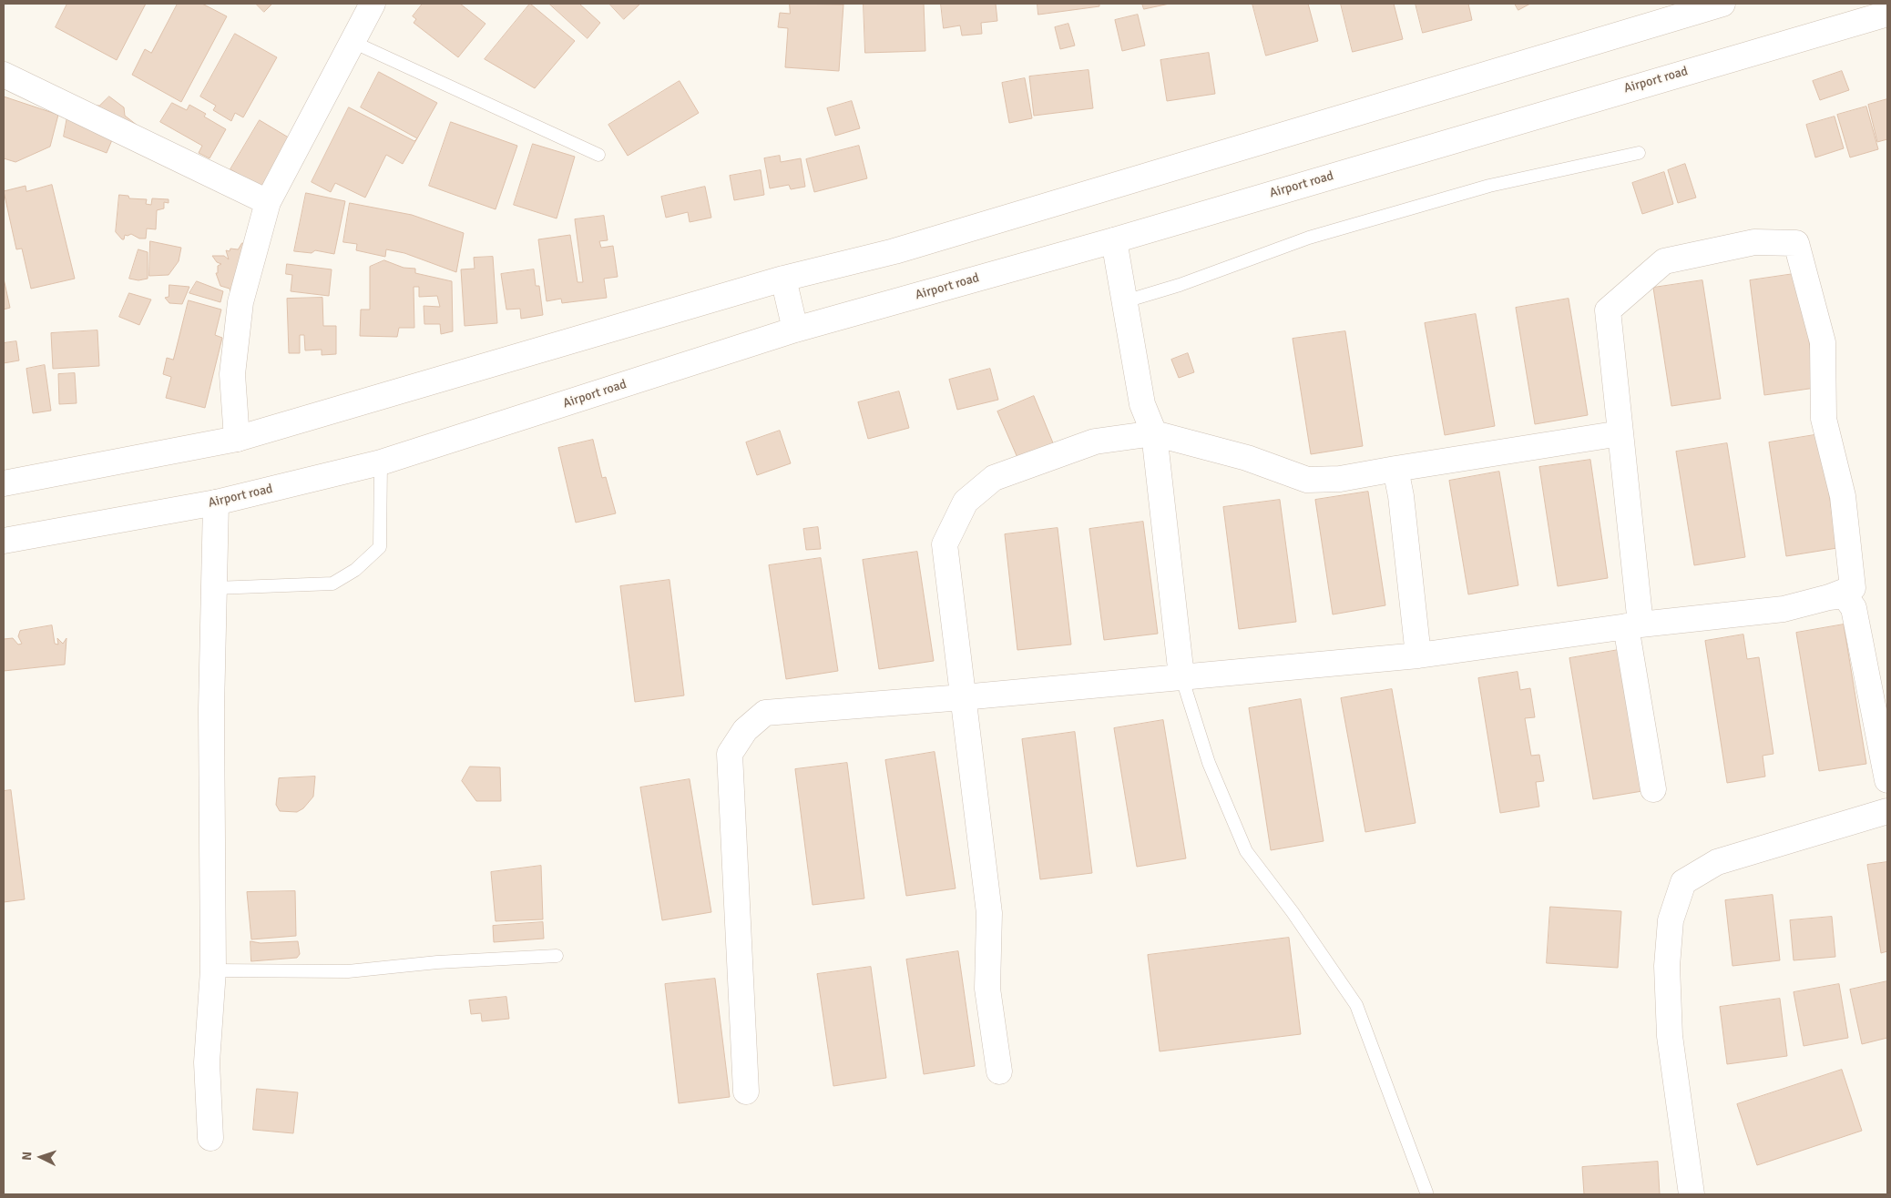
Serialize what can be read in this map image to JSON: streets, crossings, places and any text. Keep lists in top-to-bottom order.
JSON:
{
  "streets": {
    "street": ["Airport road"]
  },
  "north": "left"
}
